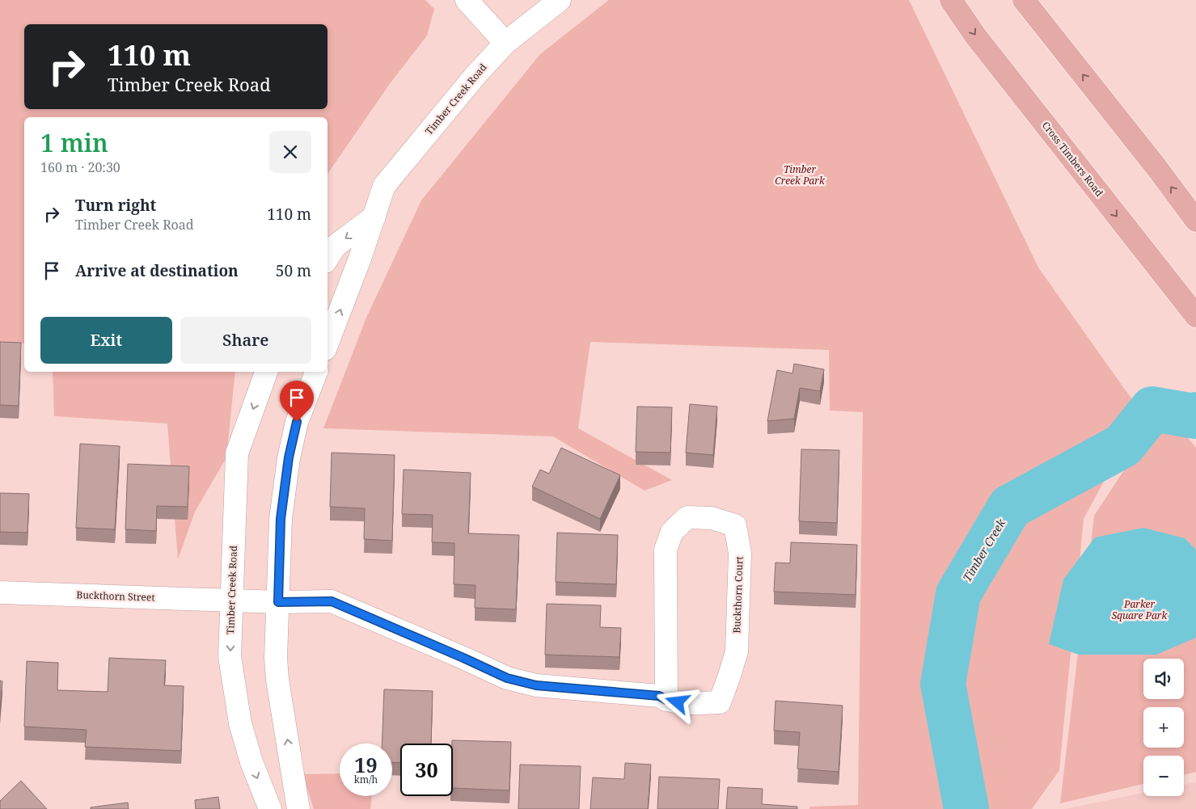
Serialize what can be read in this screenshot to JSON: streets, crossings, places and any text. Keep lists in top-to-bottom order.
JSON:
{
  "streets": {
    "main road": ["Cross Timbers Road"],
    "street": ["Timber Creek Road", "Buckthorn Court", "Buckthorn Street"]
  },
  "crossings": [
    ["Timber Creek Road", "Buckthorn Court"],
    ["Timber Creek Road", "Buckthorn Street"],
    ["Buckthorn Court", "Buckthorn Street"]
  ],
  "water": ["Timber Creek"],
  "parks": ["Timber Creek Park", "Parker Square Park"],
  "page": {
    "turn": ["110 m", "Timber Creek Road"],
    "heading": ["1 min", "160 m · 20:30"],
    "list": [
      {
        "name": "Turn right",
        "note": "Timber Creek Road",
        "value": "110 m"
      },
      {
        "name": "Arrive at destination",
        "value": "50 m"
      }
    ],
    "buttons": ["Exit", "Share"],
    "map_buttons": ["+", "−"],
    "speed": "19 km/h",
    "limit": "30"
  }
}
